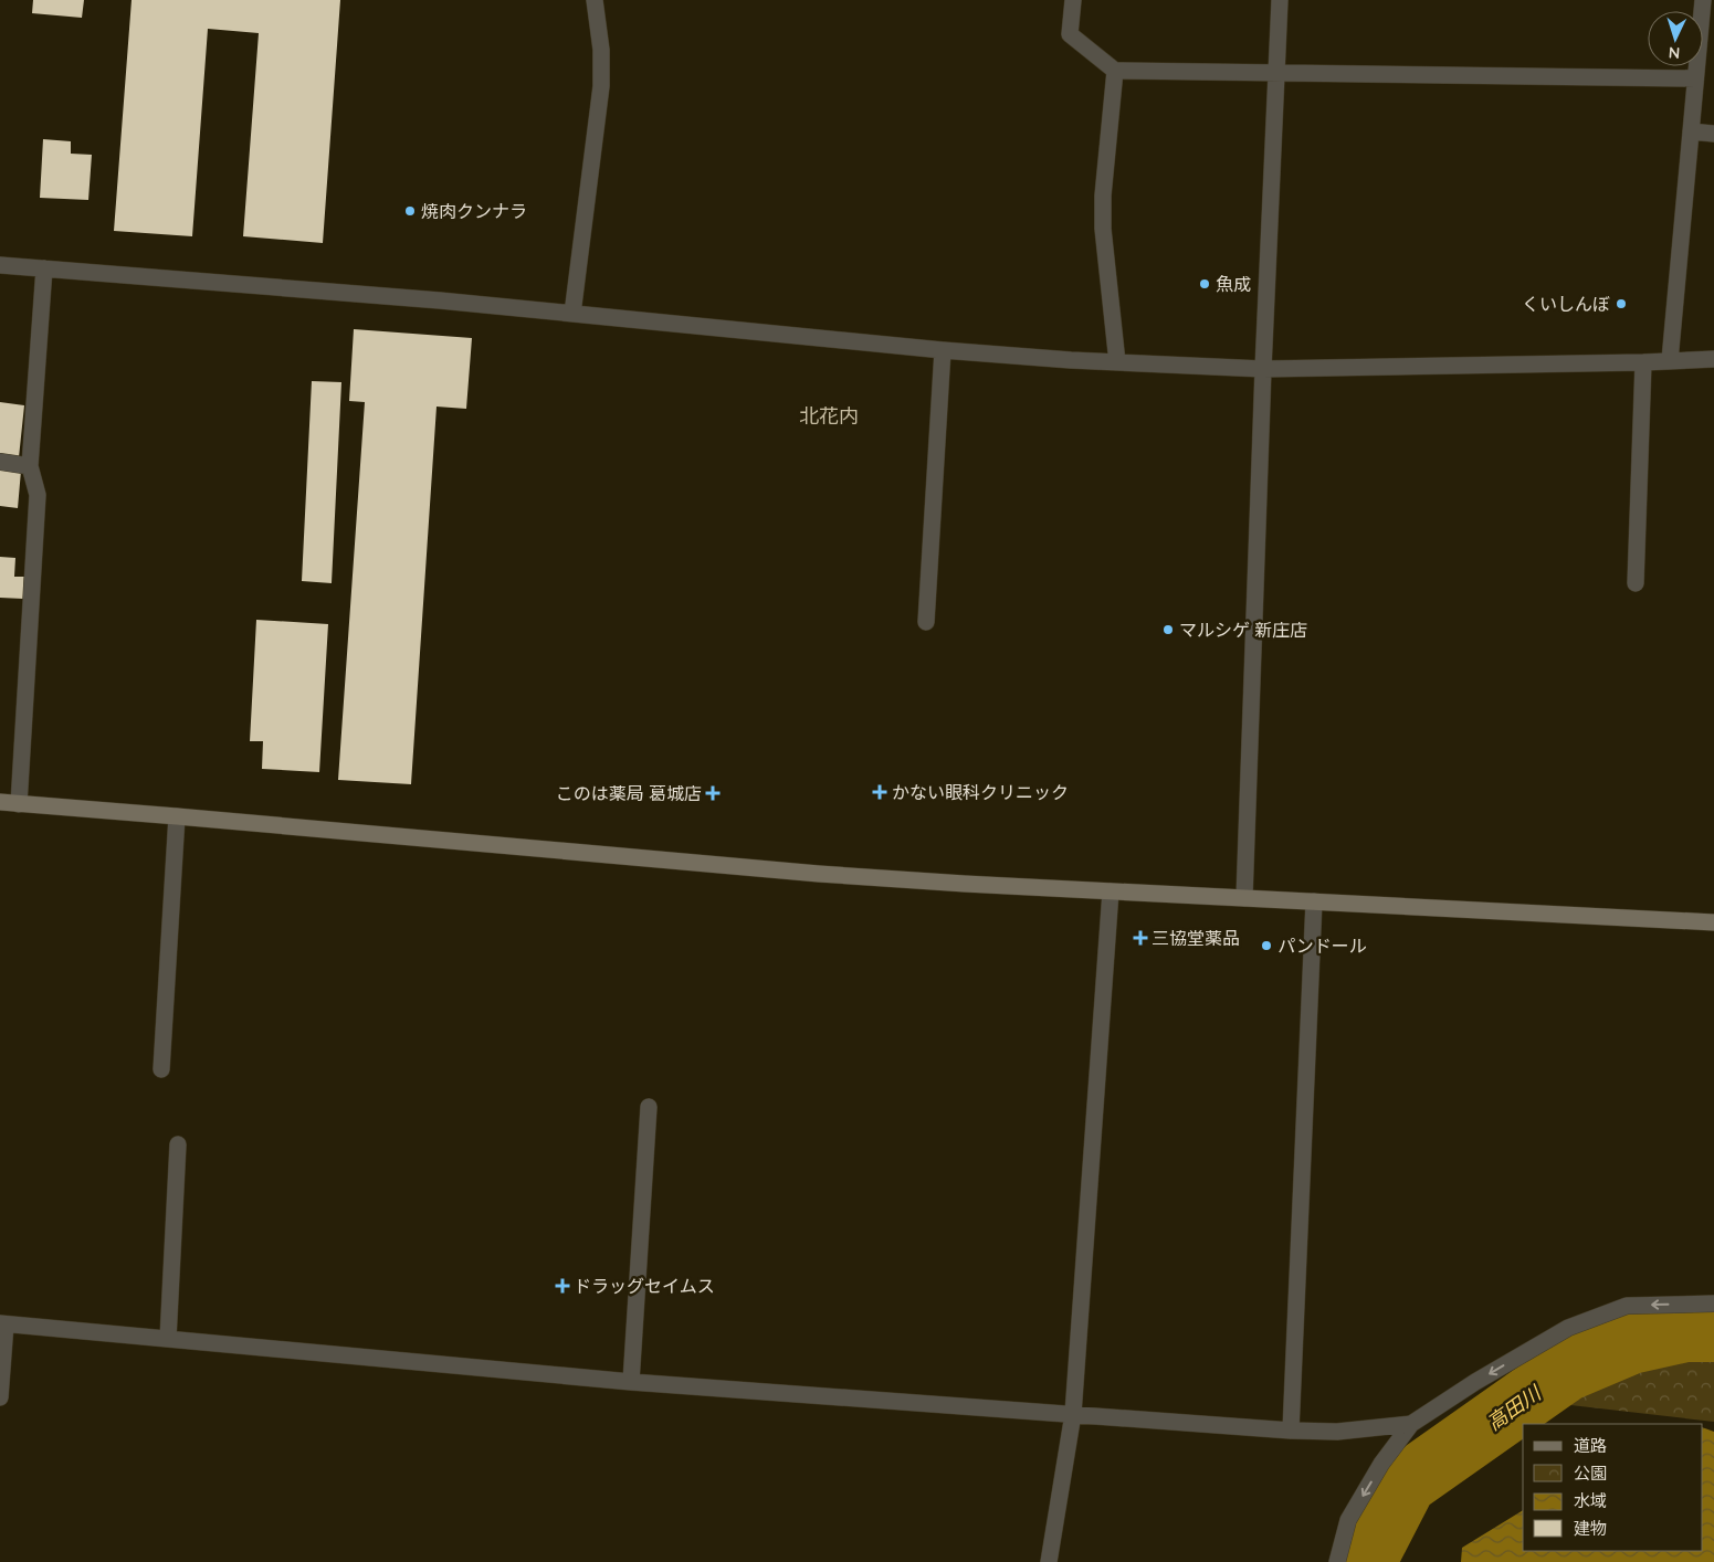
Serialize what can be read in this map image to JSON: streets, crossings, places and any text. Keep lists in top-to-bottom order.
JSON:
{
  "districts": ["北花内"],
  "water": ["高田川"],
  "places": {
    "other": [
      "焼肉クンナラ",
      "魚成",
      "くいしんぼ",
      "マルシゲ 新庄店",
      "パンドール"
    ],
    "health": [
      "かない眼科クリニック",
      "このは薬局 葛城店",
      "三協堂薬品",
      "ドラッグセイムス"
    ]
  },
  "legend": [
    "道路",
    "公園",
    "水域",
    "建物"
  ],
  "north": "bottom"
}
